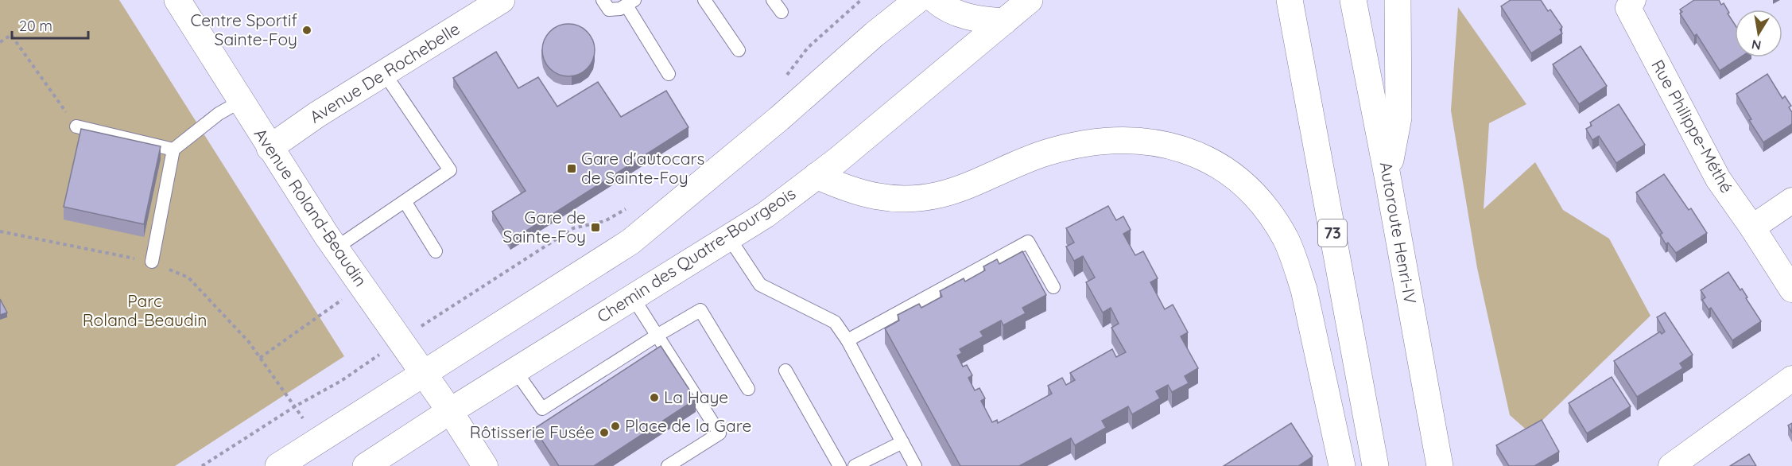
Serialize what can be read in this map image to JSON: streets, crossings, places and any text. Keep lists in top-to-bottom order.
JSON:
{
  "streets": {
    "main road": [
      "Avenue De Rochebelle",
      "Avenue Roland-Beaudin",
      "73",
      "Autoroute Henri-IV",
      "Chemin des Quatre-Bourgeois"
    ],
    "street": ["Rue Philippe-Méthé"]
  },
  "crossings": [
    ["Avenue De Rochebelle", "Avenue Roland-Beaudin"],
    ["Avenue Roland-Beaudin", "Chemin des Quatre-Bourgeois"]
  ],
  "parks": ["Parc Roland-Beaudin"],
  "places": {
    "other": [
      "Centre Sportif Sainte-Foy",
      "La Haye",
      "Place de la Gare",
      "Rôtisserie Fusée"
    ],
    "transit": ["Gare d'autocars de Sainte-Foy", "Gare de Sainte-Foy"]
  },
  "scale_bar": "20 m",
  "north": "bottom"
}
